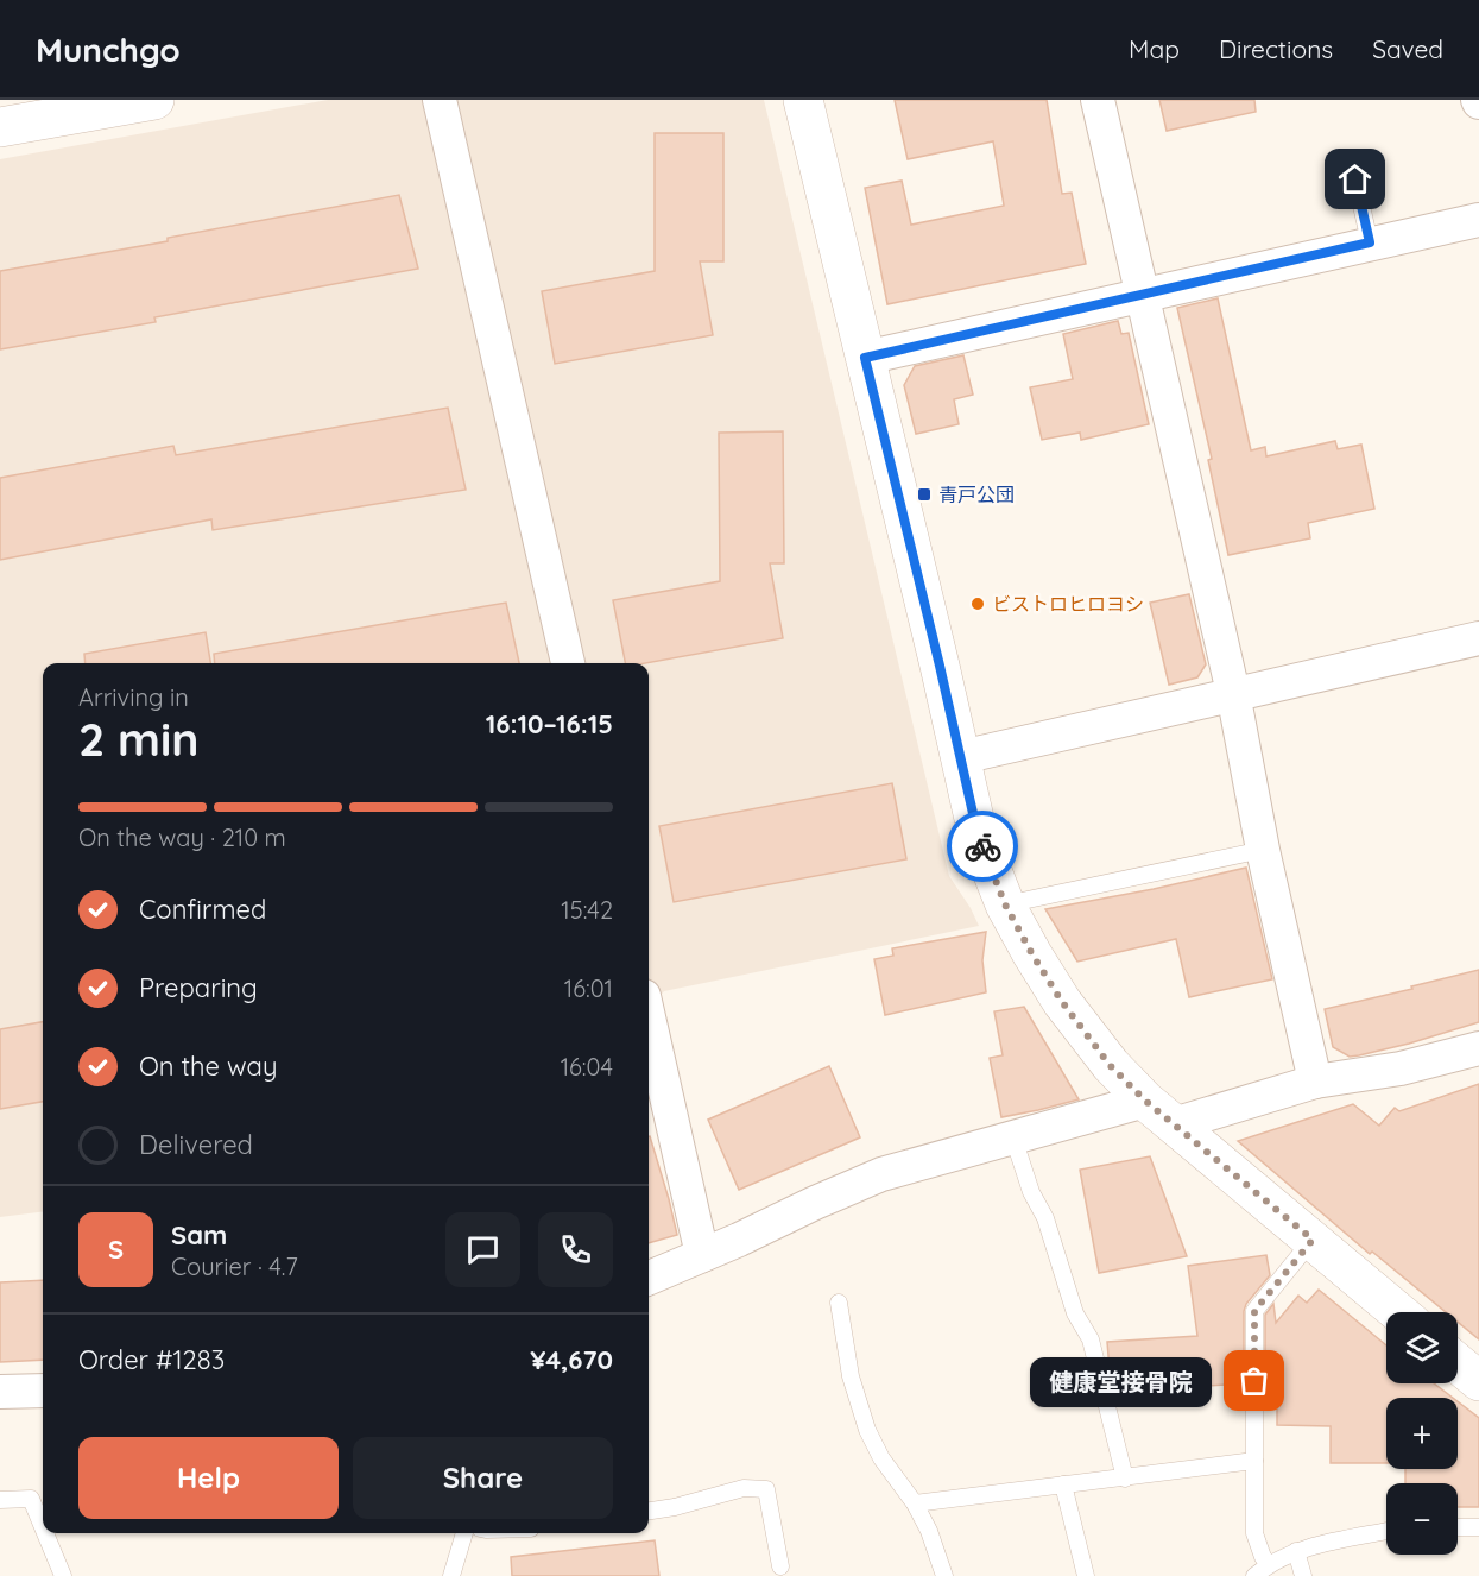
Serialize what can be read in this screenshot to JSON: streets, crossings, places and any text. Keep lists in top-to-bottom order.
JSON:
{
  "places": {
    "transit": ["青戸公団"],
    "other": ["ビストロヒロヨシ", "健康堂接骨院"]
  },
  "page": {
    "header": "Munchgo",
    "nav": ["Map", "Directions", "Saved"],
    "heading": ["2 min", "Arriving in", "16:10–16:15"],
    "panel": [
      "Sam",
      "Courier · 4.7",
      "Order #1283",
      "¥4,670"
    ],
    "bar": "On the way · 210 m",
    "list": [
      ["Confirmed", "15:42"],
      ["Preparing", "16:01"],
      ["On the way", "16:04"],
      "Delivered"
    ],
    "round": "S",
    "map_buttons": ["+", "−"],
    "bubble": "健康堂接骨院",
    "buttons": ["Help", "Share"]
  }
}
